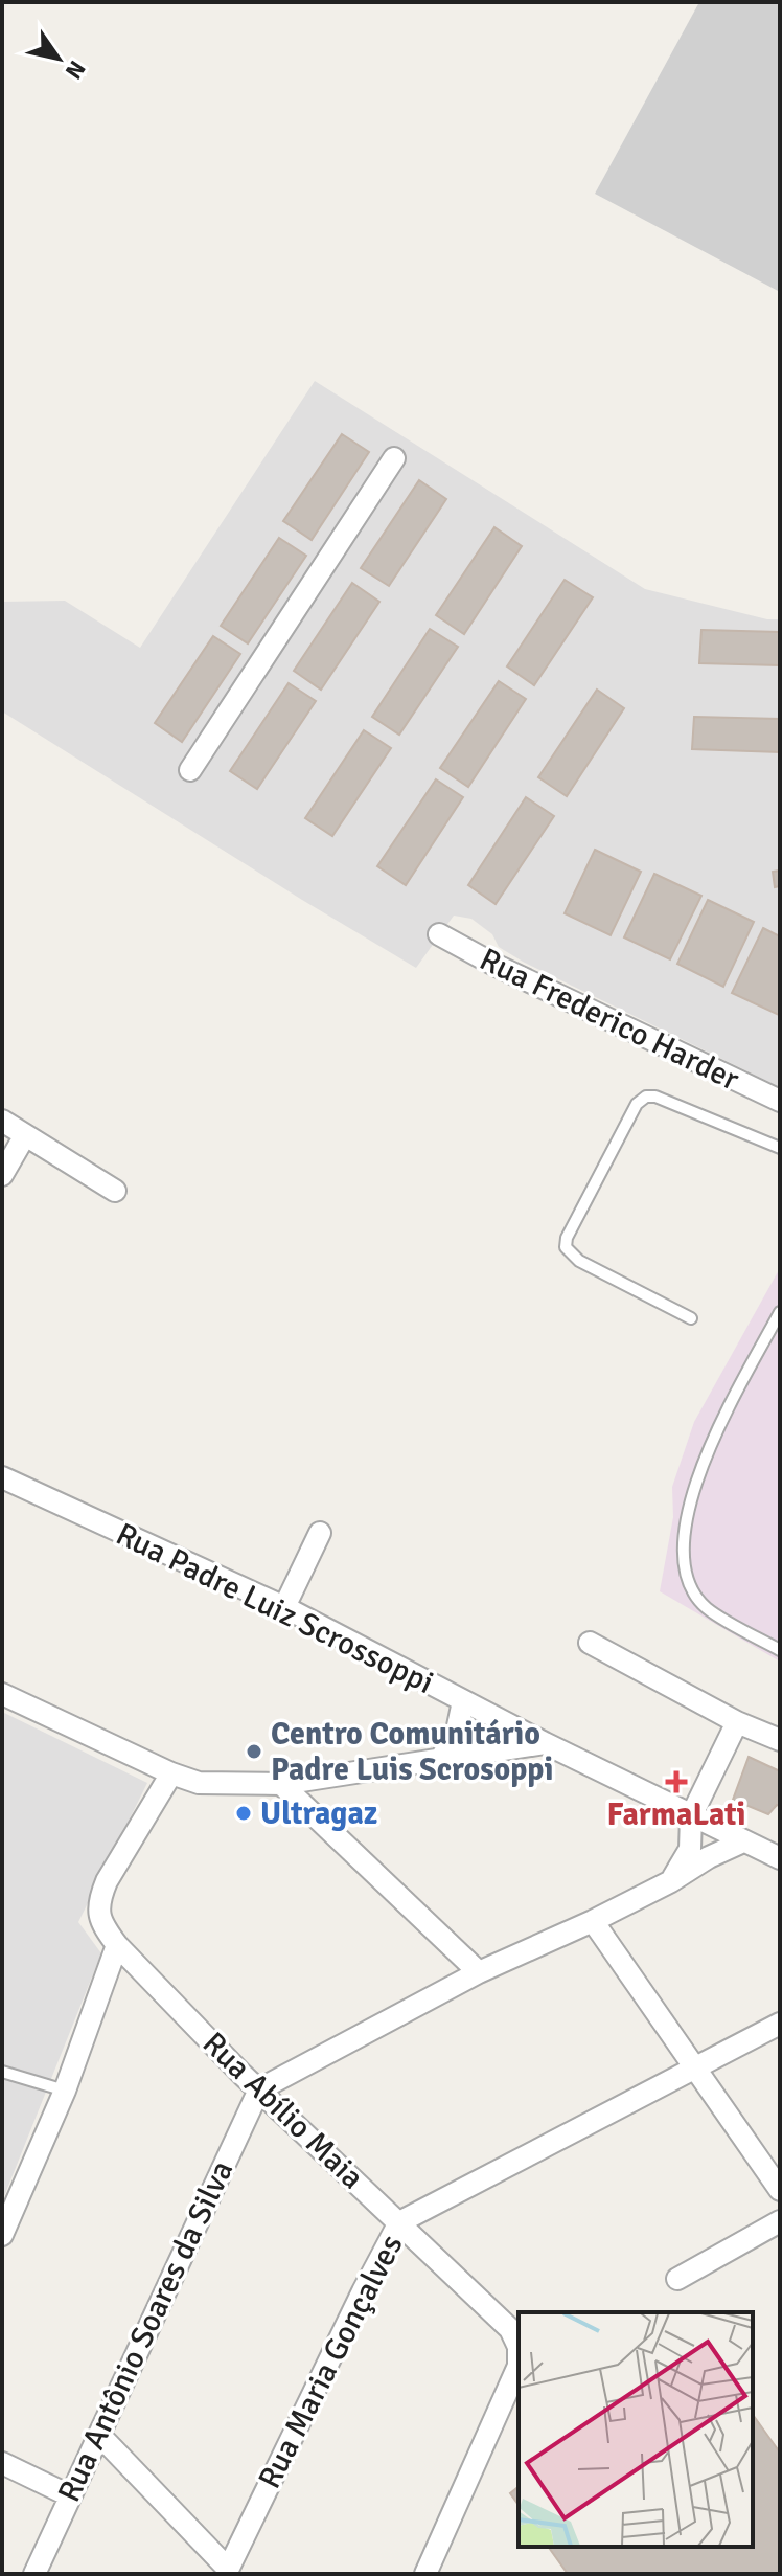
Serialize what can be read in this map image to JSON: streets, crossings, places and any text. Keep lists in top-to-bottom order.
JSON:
{
  "streets": {
    "street": [
      "Rua Frederico Harder",
      "Rua Padre Luiz Scrossoppi",
      "Rua Abílio Maia",
      "Rua Antônio Soares da Silva",
      "Rua Maria Gonçalves"
    ]
  },
  "crossings": [
    ["Rua Abílio Maia", "Rua Antônio Soares da Silva"],
    ["Rua Abílio Maia", "Rua Maria Gonçalves"]
  ],
  "places": {
    "other": ["Centro Comunitário Padre Luis Scrosoppi", "Ultragaz"],
    "health": ["FarmaLati"]
  },
  "north": "bottom right"
}
